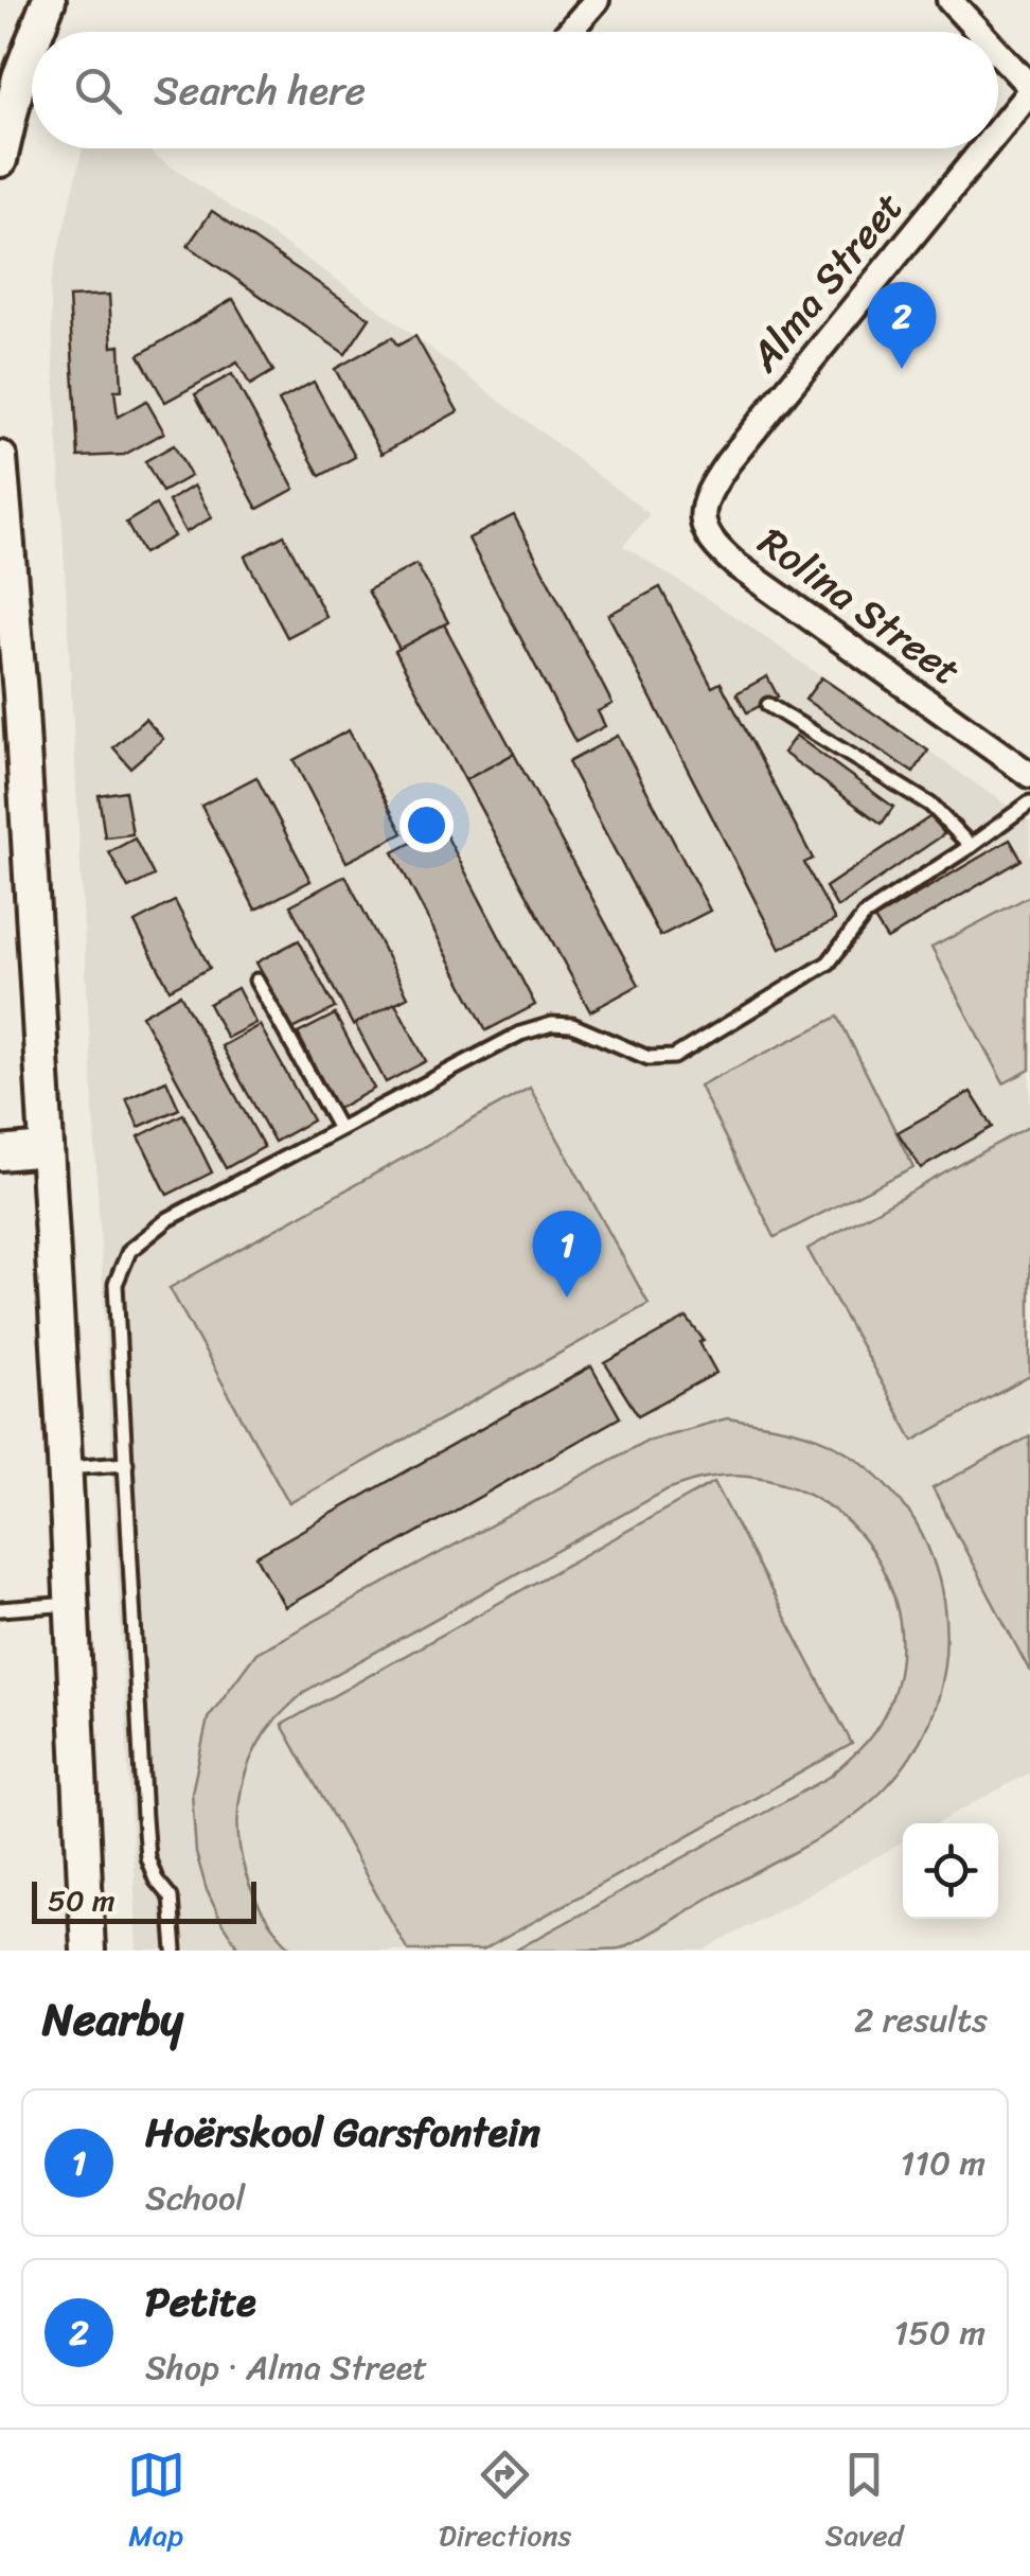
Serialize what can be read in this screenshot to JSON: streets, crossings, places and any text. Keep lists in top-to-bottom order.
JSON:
{
  "streets": {
    "street": ["Alma Street", "Rolina Street"]
  },
  "crossings": [
    ["Alma Street", "Rolina Street"]
  ],
  "scale_bar": "50 m",
  "page": {
    "search": "Search here",
    "pins": ["2", "1"],
    "scale": "50 m",
    "heading": ["Nearby", "2 results"],
    "list": [
      {
        "mark": "1",
        "name": "Hoërskool Garsfontein",
        "note": "School",
        "value": "110 m"
      },
      {
        "mark": "2",
        "name": "Petite",
        "note": "Shop · Alma Street",
        "value": "150 m"
      }
    ],
    "nav": ["Map", "Directions", "Saved"]
  }
}
